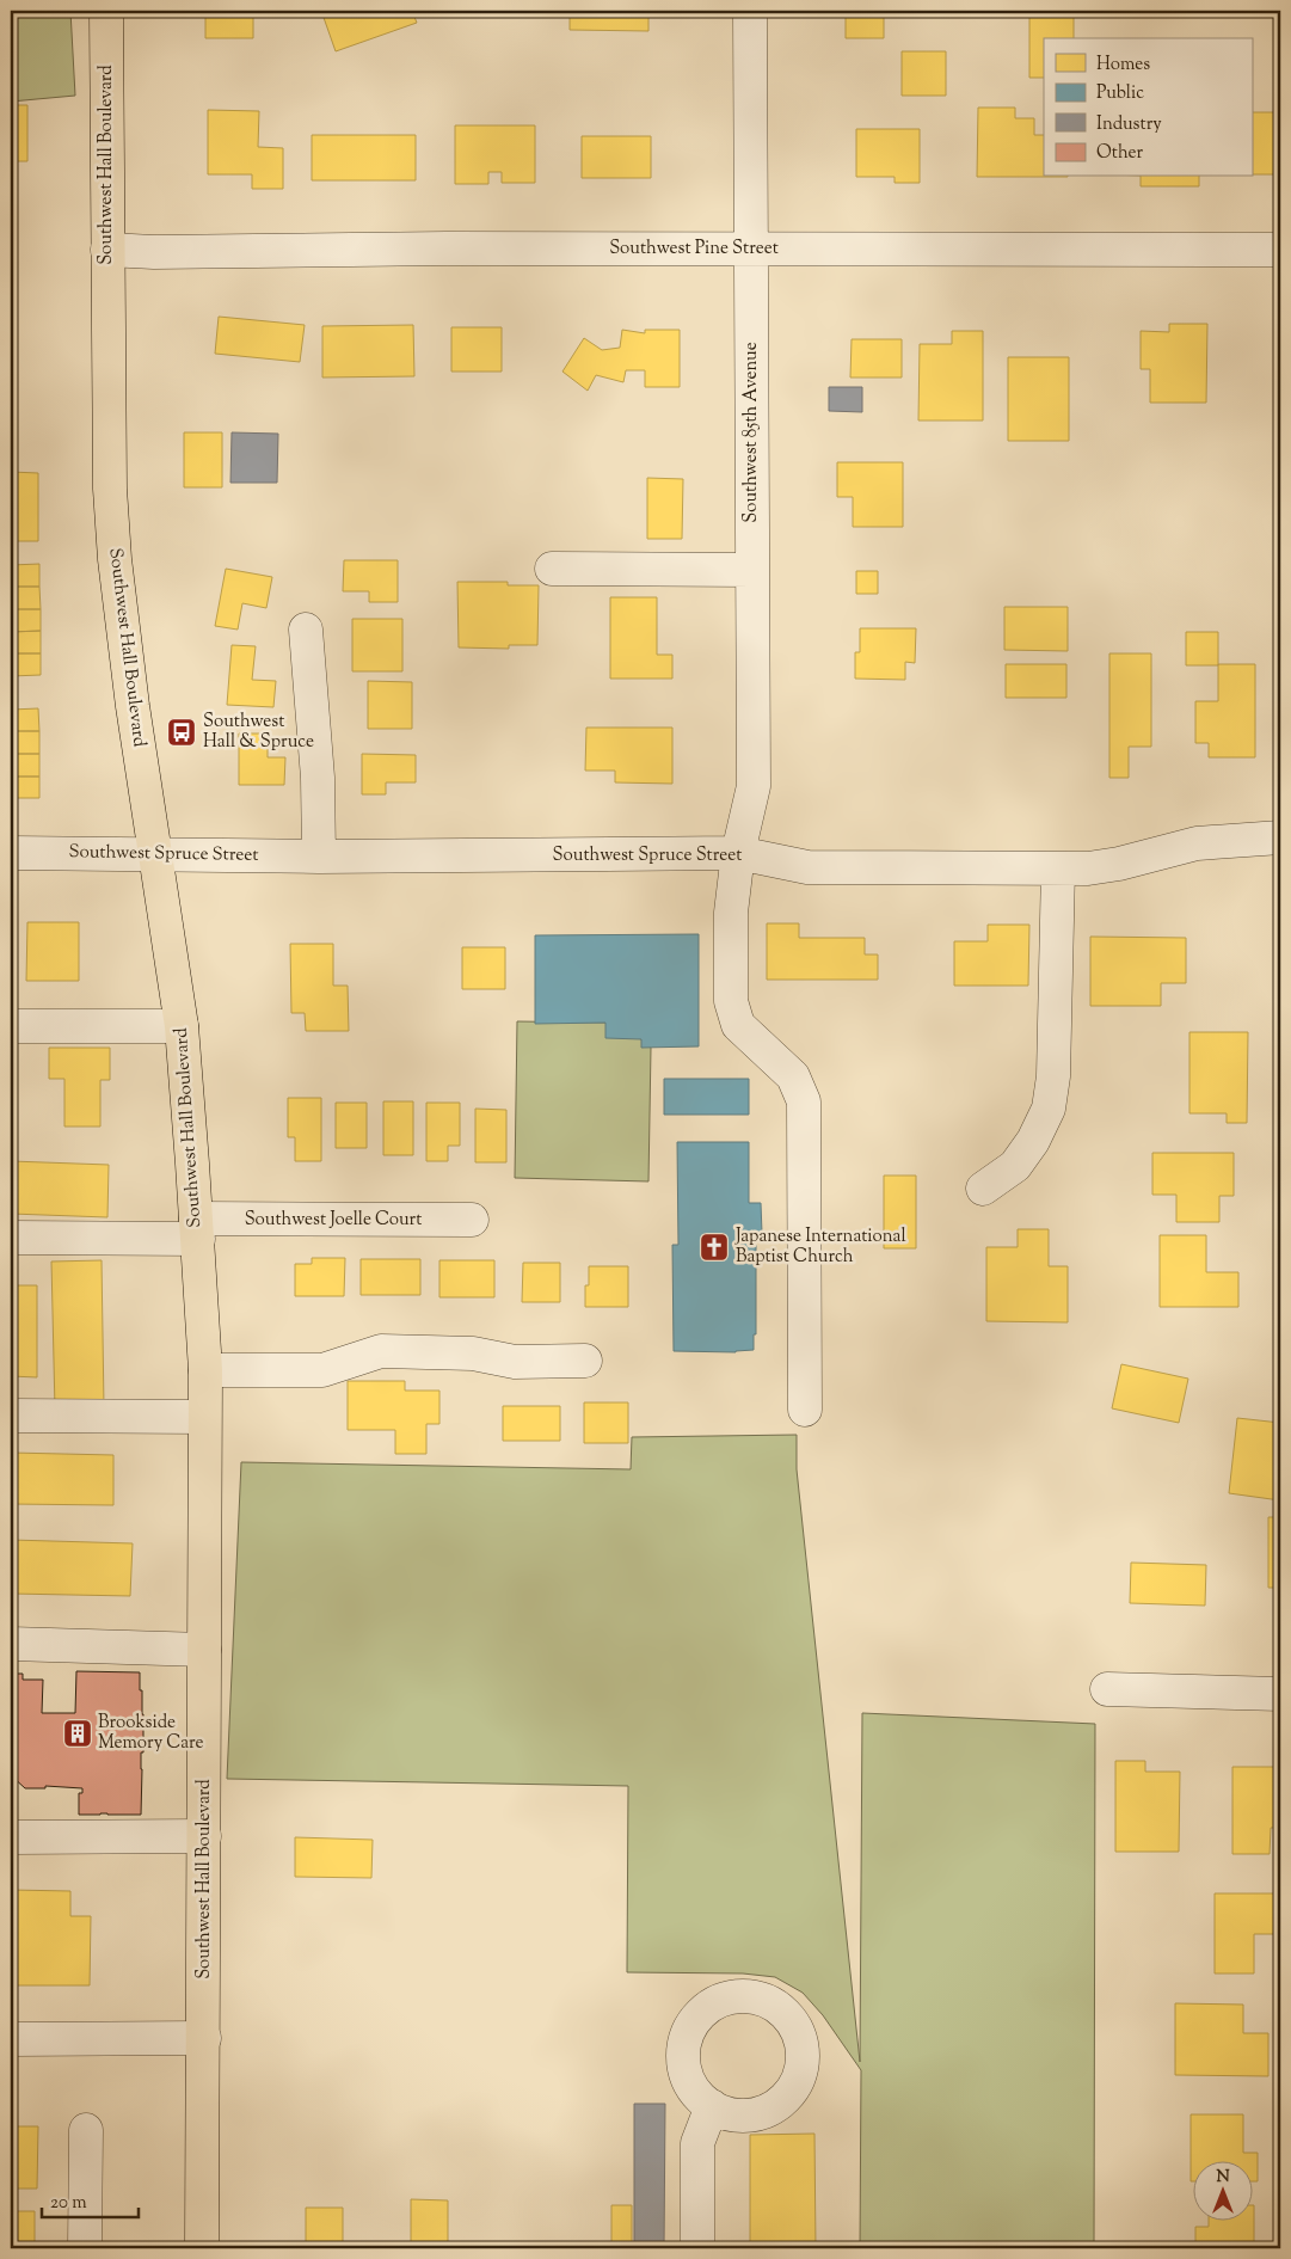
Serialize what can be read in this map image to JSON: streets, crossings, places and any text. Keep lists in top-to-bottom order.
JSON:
{
  "streets": {
    "main road": ["Southwest Hall Boulevard"],
    "street": [
      "Southwest Pine Street",
      "Southwest 85th Avenue",
      "Southwest Spruce Street",
      "Southwest Joelle Court"
    ]
  },
  "crossings": [
    ["Southwest Hall Boulevard", "Southwest Pine Street"],
    ["Southwest Hall Boulevard", "Southwest Spruce Street"],
    ["Southwest Hall Boulevard", "Southwest Joelle Court"],
    ["Southwest Pine Street", "Southwest 85th Avenue"],
    ["Southwest 85th Avenue", "Southwest Spruce Street"]
  ],
  "places": {
    "bus stop": ["Southwest Hall & Spruce"],
    "church": ["Japanese International Baptist Church"],
    "building": ["Brookside Memory Care"]
  },
  "legend": [
    "Homes",
    "Public",
    "Industry",
    "Other"
  ],
  "scale_bar": "20 m",
  "north": "top"
}
